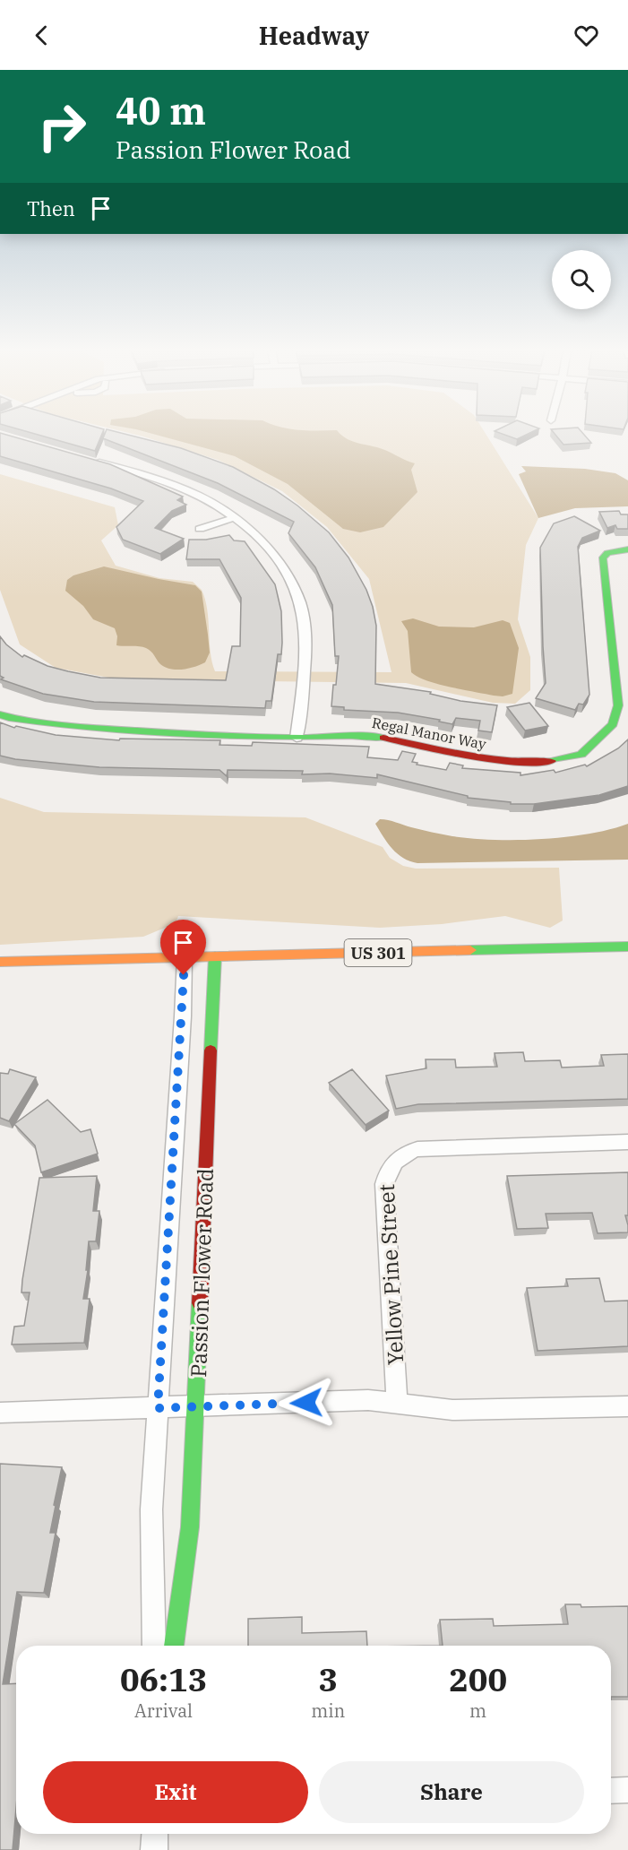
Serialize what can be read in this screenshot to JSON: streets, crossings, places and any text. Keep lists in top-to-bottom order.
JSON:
{
  "streets": {
    "street": [
      "Regal Manor Way",
      "US 301",
      "Passion Flower Road",
      "Yellow Pine Street"
    ]
  },
  "crossings": [
    ["US 301", "Passion Flower Road"]
  ],
  "page": {
    "header": "Headway",
    "turn": ["40 m", "Passion Flower Road"],
    "then": "Then",
    "eta": [
      "06:13",
      "Arrival",
      "3",
      "min",
      "200",
      "m"
    ],
    "buttons": ["Exit", "Share"]
  }
}
